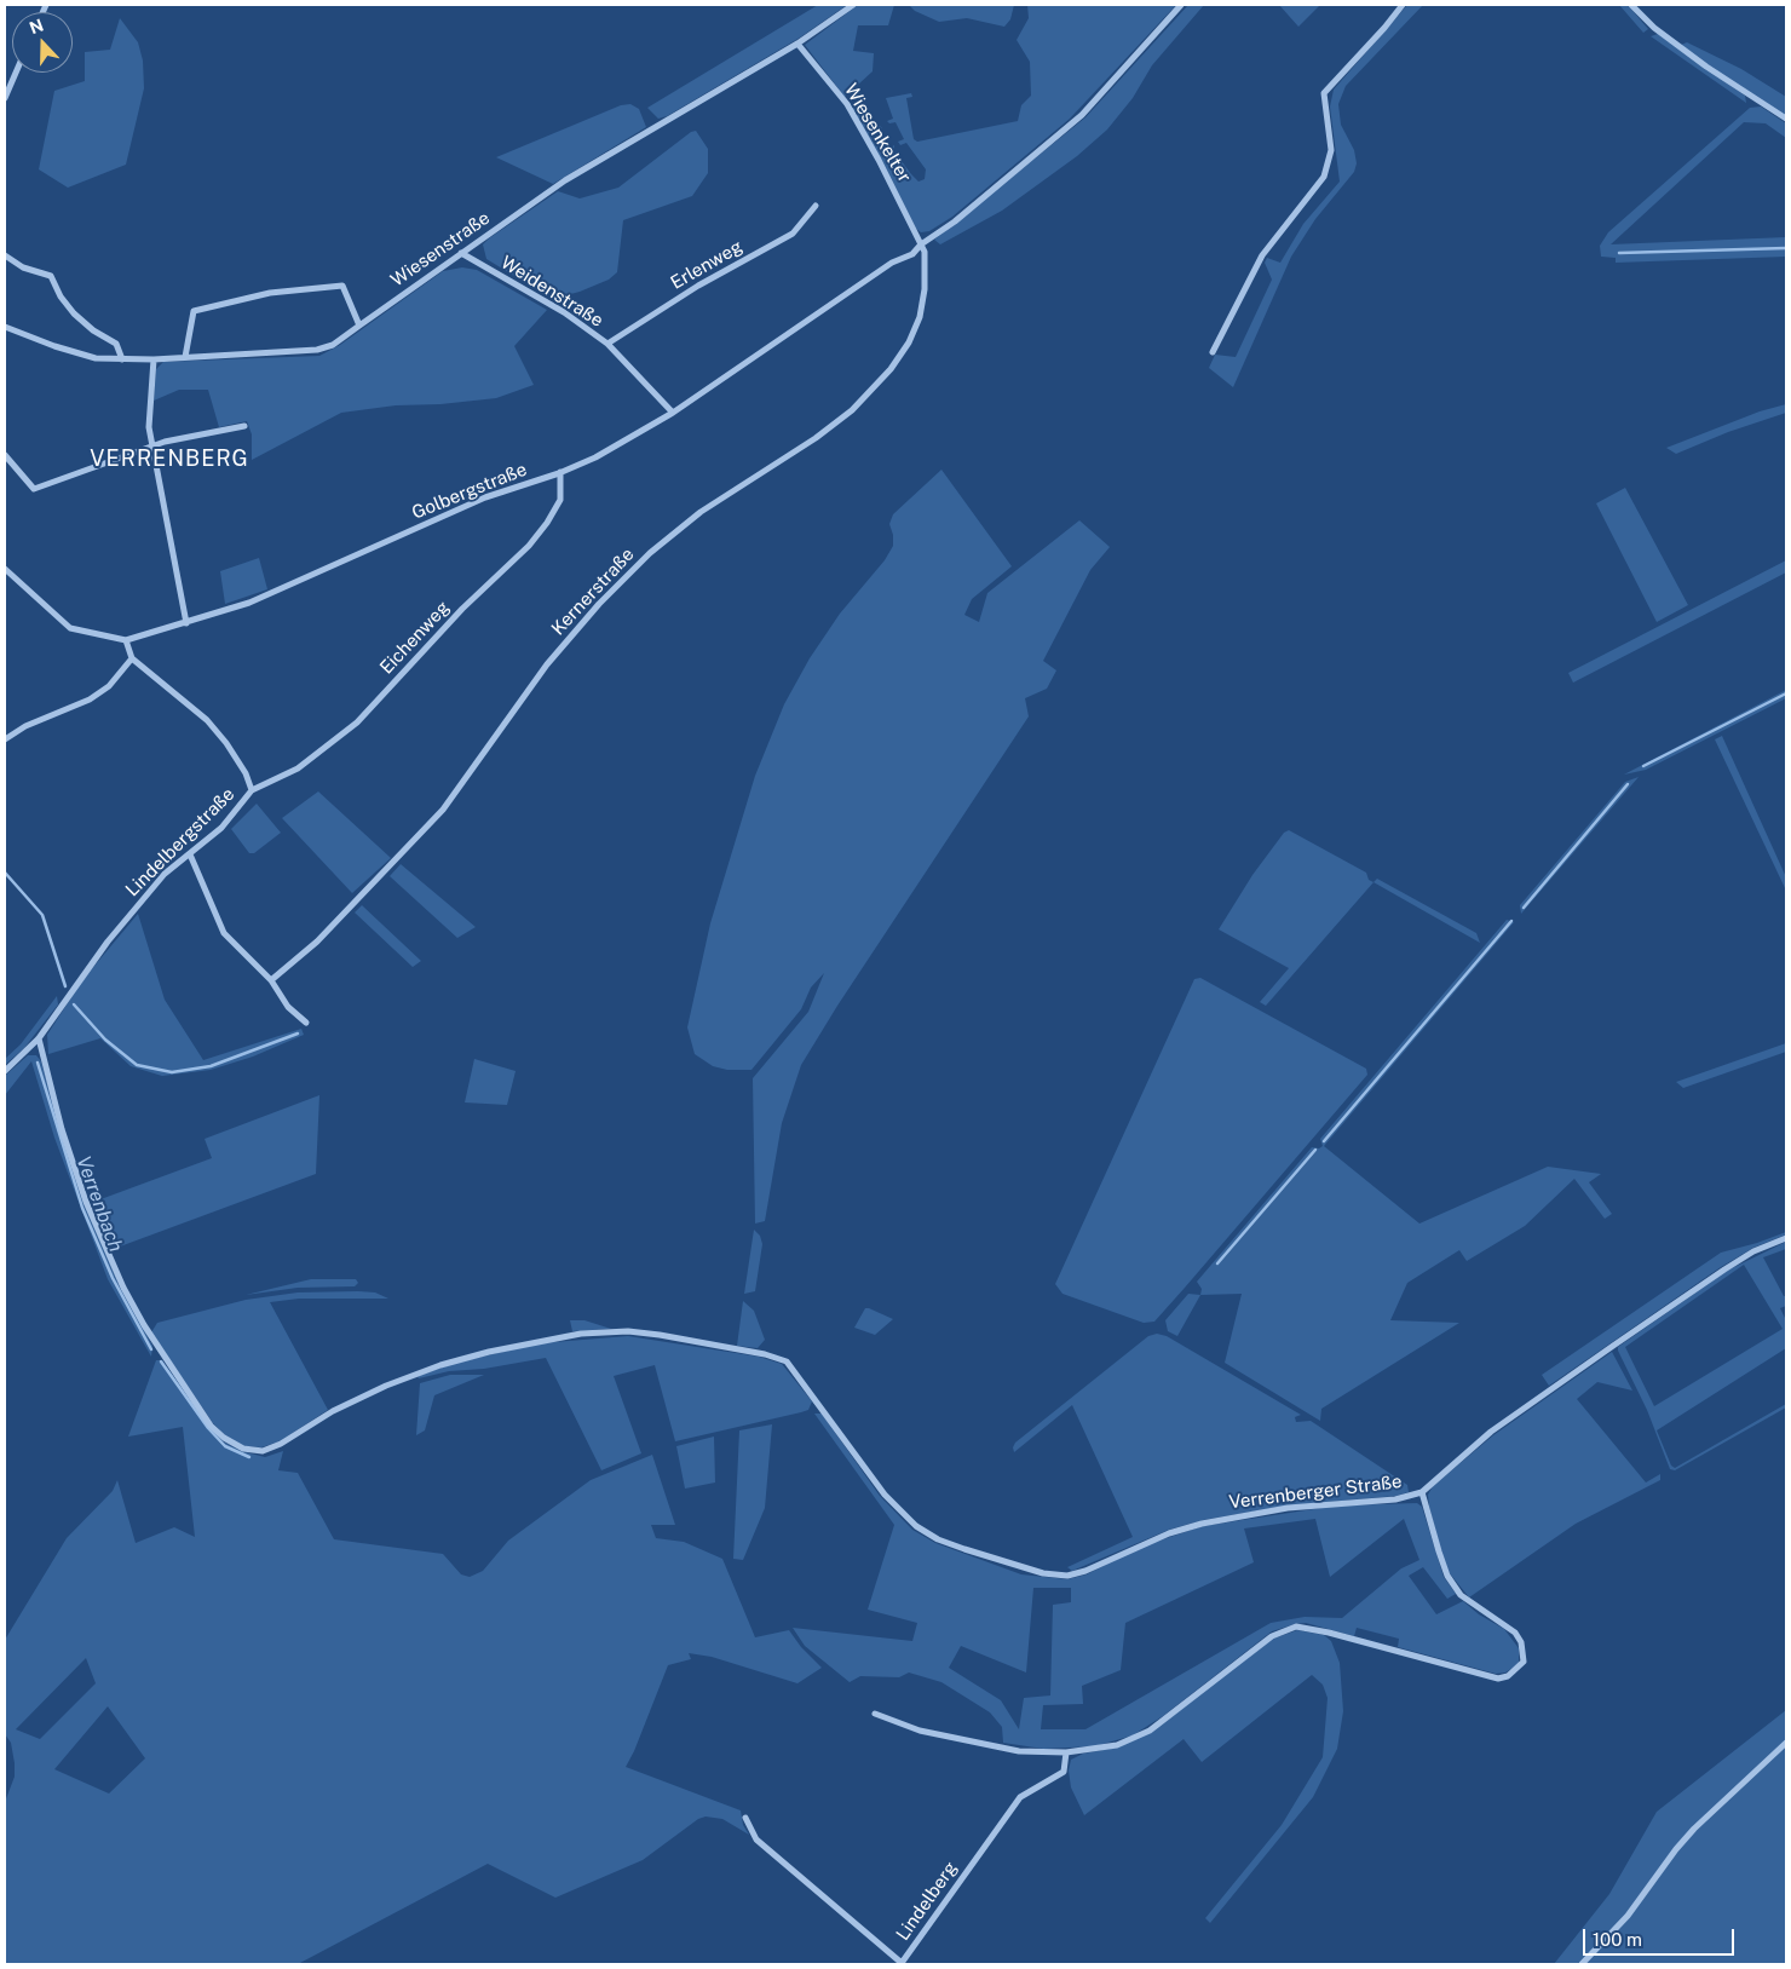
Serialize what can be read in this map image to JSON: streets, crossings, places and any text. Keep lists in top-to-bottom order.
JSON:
{
  "streets": {
    "street": [
      "Wiesenkelter",
      "Wiesenstraße",
      "Erlenweg",
      "Weidenstraße",
      "Golbergstraße",
      "Kernerstraße",
      "Eichenweg",
      "Lindelbergstraße",
      "Verrenberger Straße",
      "Lindelberg"
    ]
  },
  "crossings": [
    ["Wiesenkelter", "Wiesenstraße"],
    ["Wiesenkelter", "Golbergstraße"],
    ["Wiesenkelter", "Kernerstraße"],
    ["Wiesenstraße", "Weidenstraße"],
    ["Erlenweg", "Weidenstraße"],
    ["Weidenstraße", "Golbergstraße"],
    ["Golbergstraße", "Kernerstraße"],
    ["Golbergstraße", "Eichenweg"],
    ["Eichenweg", "Lindelbergstraße"],
    ["Lindelbergstraße", "Verrenberger Straße"]
  ],
  "districts": ["VERRENBERG"],
  "water": ["Verrenbach"],
  "scale_bar": "100 m",
  "north": "top"
}
